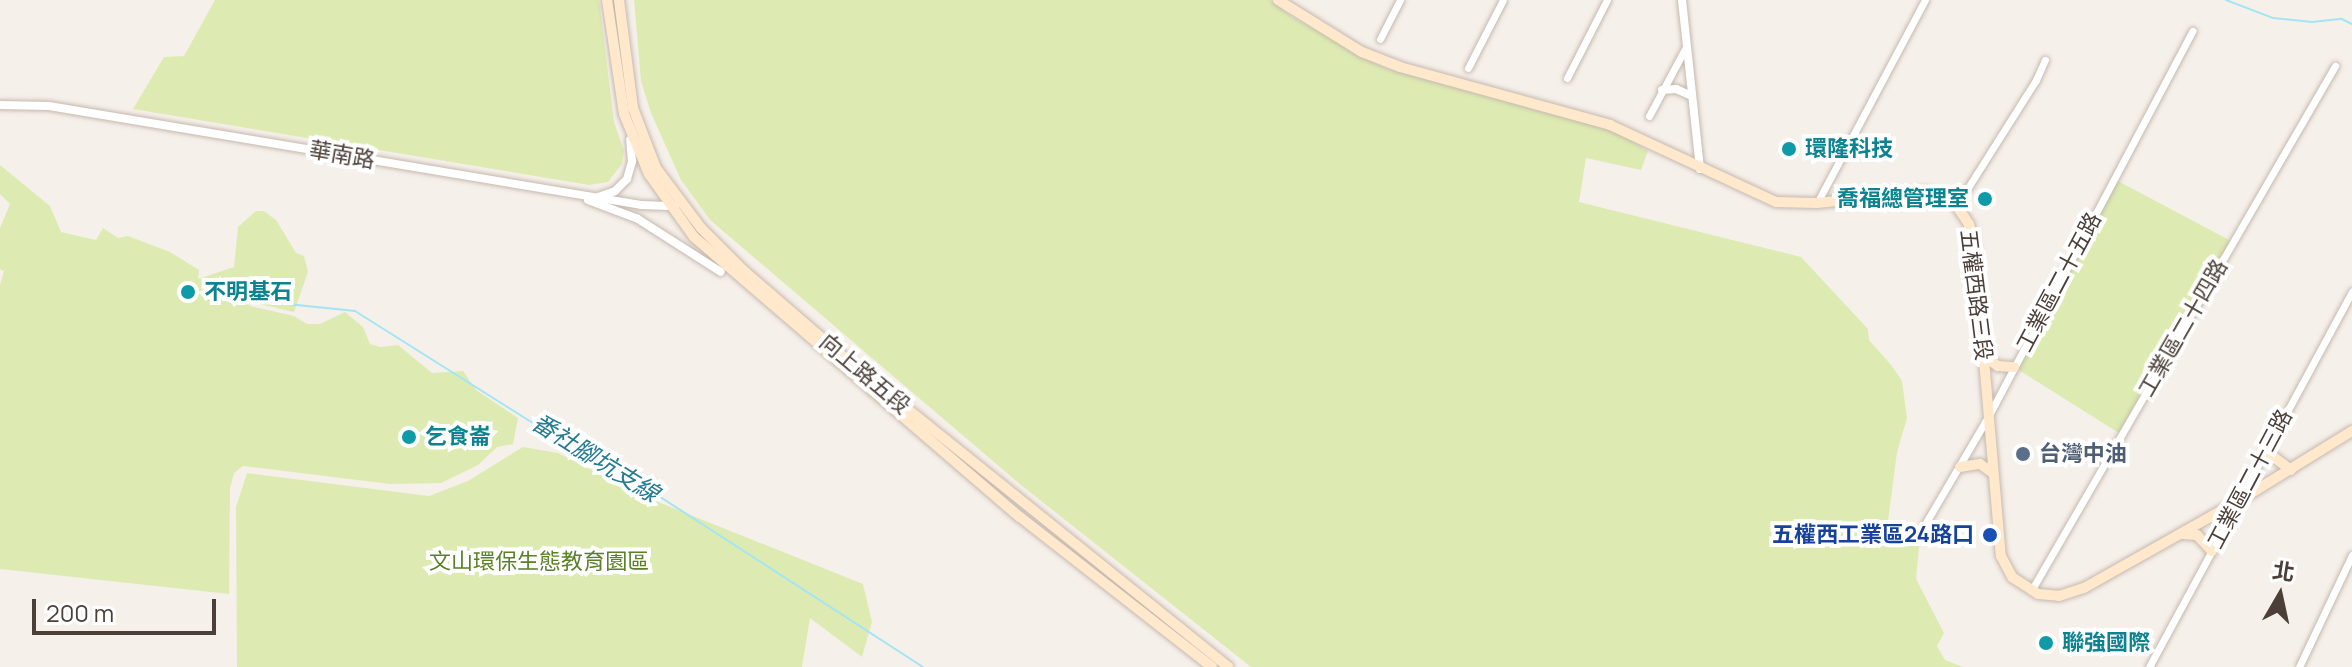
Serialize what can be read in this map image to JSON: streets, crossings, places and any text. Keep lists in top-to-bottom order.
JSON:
{
  "streets": {
    "main road": ["五權西路三段", "向上路五段"],
    "street": [
      "華南路",
      "工業區二十五路",
      "工業區二十四路",
      "工業區二十三路"
    ]
  },
  "crossings": [
    ["華南路", "向上路五段"],
    ["工業區二十五路", "五權西路三段"],
    ["五權西路三段", "工業區二十四路"]
  ],
  "water": ["番社腳坑支線"],
  "parks": ["文山環保生態教育園區"],
  "places": [
    "環隆科技",
    "喬福總管理室",
    "不明基石",
    "乞食崙",
    "台灣中油",
    "五權西工業區24路口",
    "聯強國際"
  ],
  "scale_bar": "200 m",
  "north": "top"
}
